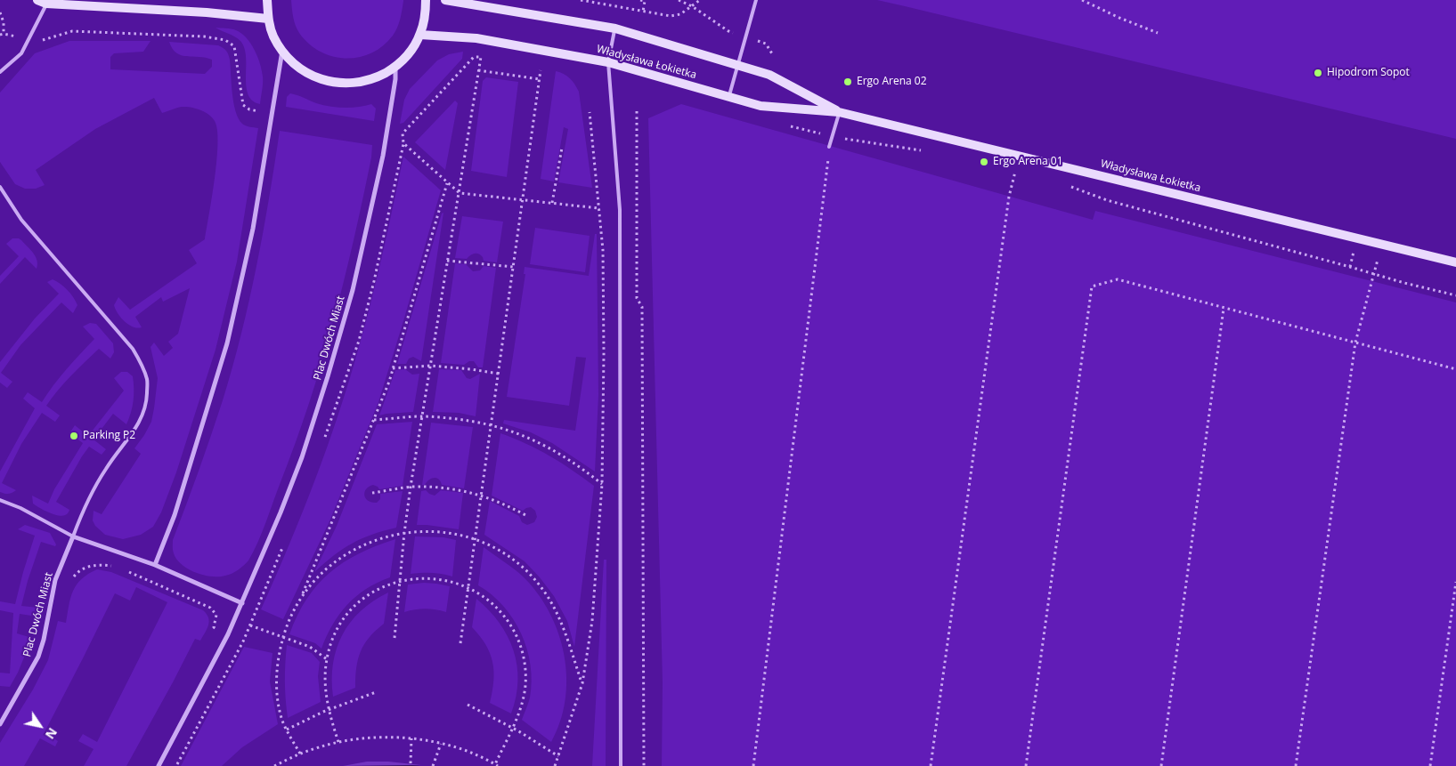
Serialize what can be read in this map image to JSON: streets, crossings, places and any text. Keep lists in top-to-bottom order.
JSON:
{
  "streets": {
    "street": ["Władysława Łokietka", "Plac Dwóch Miast"]
  },
  "places": [
    "Hipodrom Sopot",
    "Ergo Arena 02",
    "Ergo Arena 01",
    "Parking P2"
  ],
  "north": "bottom right"
}
